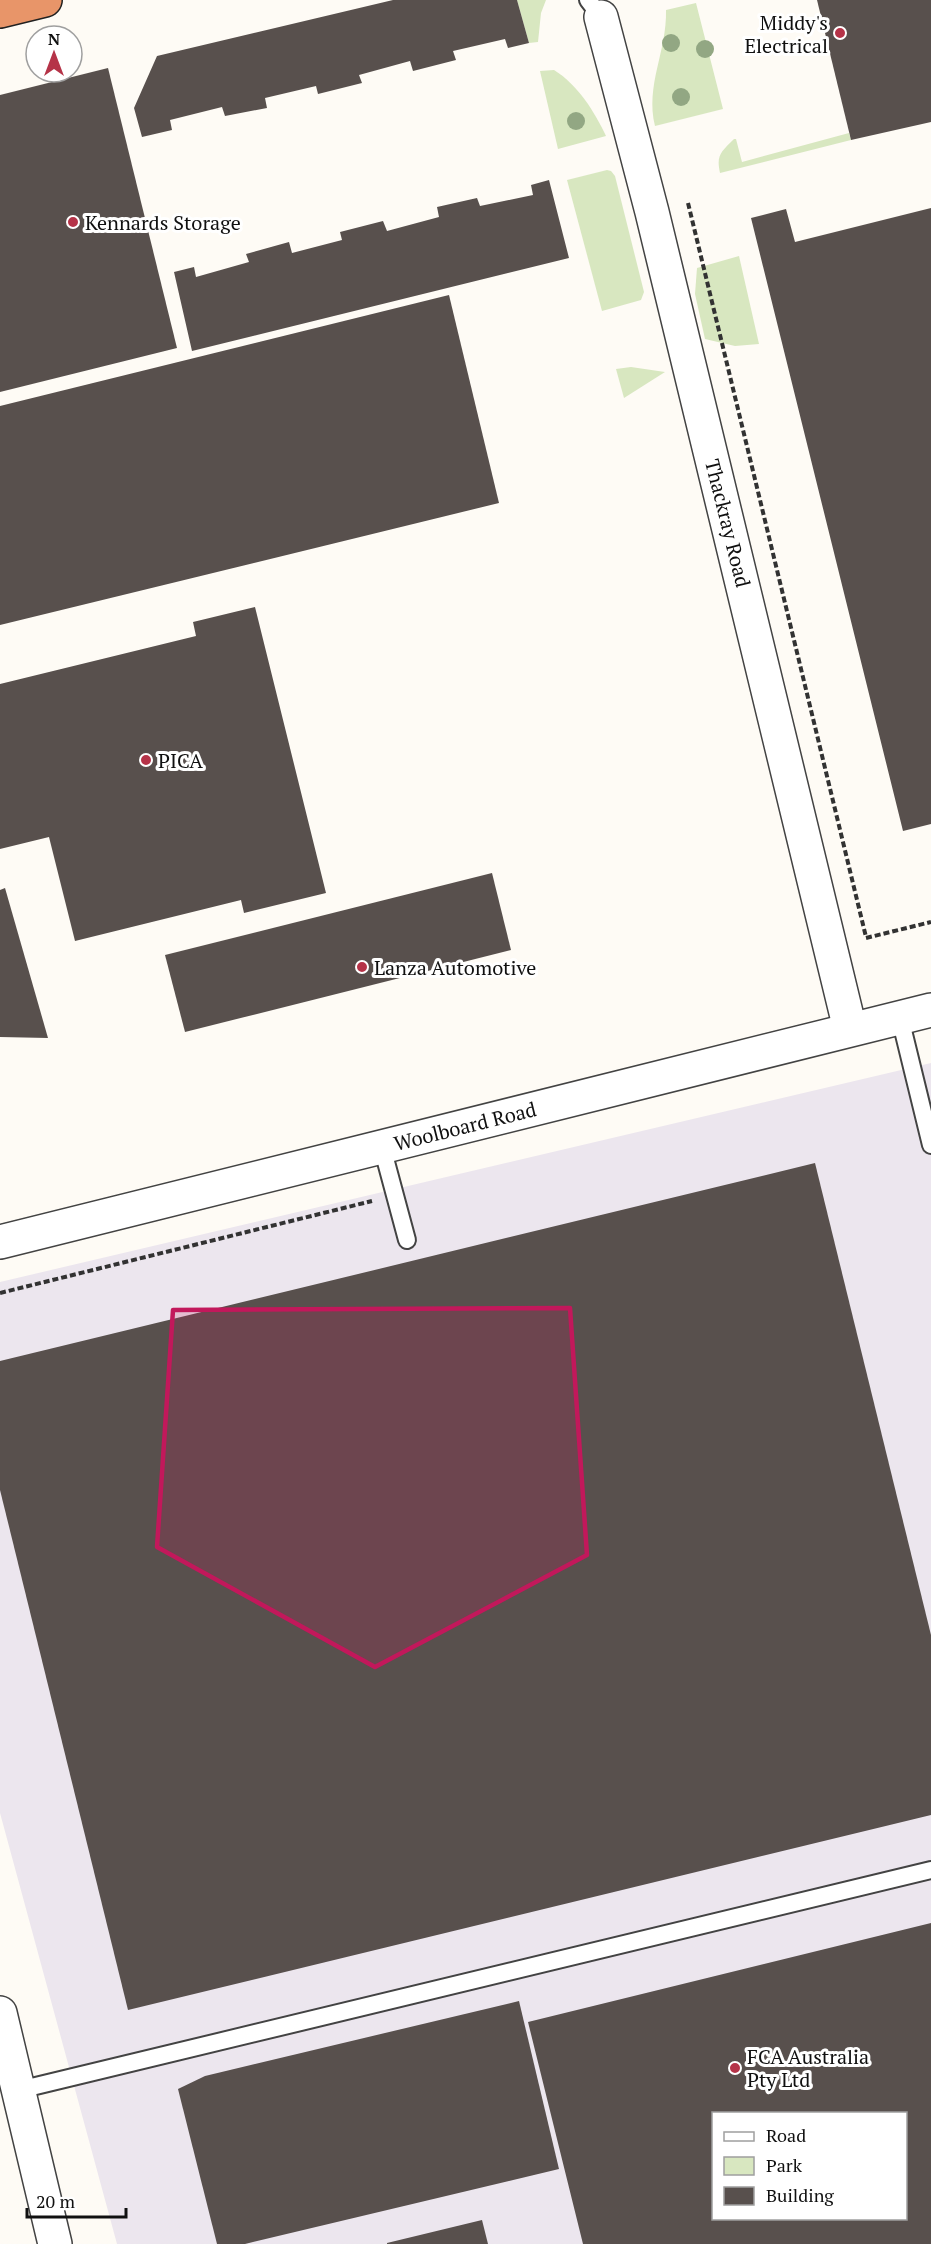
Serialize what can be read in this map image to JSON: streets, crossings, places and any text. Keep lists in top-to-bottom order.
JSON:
{
  "streets": {
    "street": ["Thackray Road", "Woolboard Road"]
  },
  "crossings": [
    ["Thackray Road", "Woolboard Road"]
  ],
  "places": [
    "Middy's Electrical",
    "Kennards Storage",
    "PICA",
    "Lanza Automotive",
    "FCA Australia Pty Ltd"
  ],
  "legend": ["Road", "Park", "Building"],
  "scale_bar": "20 m",
  "north": "top"
}
